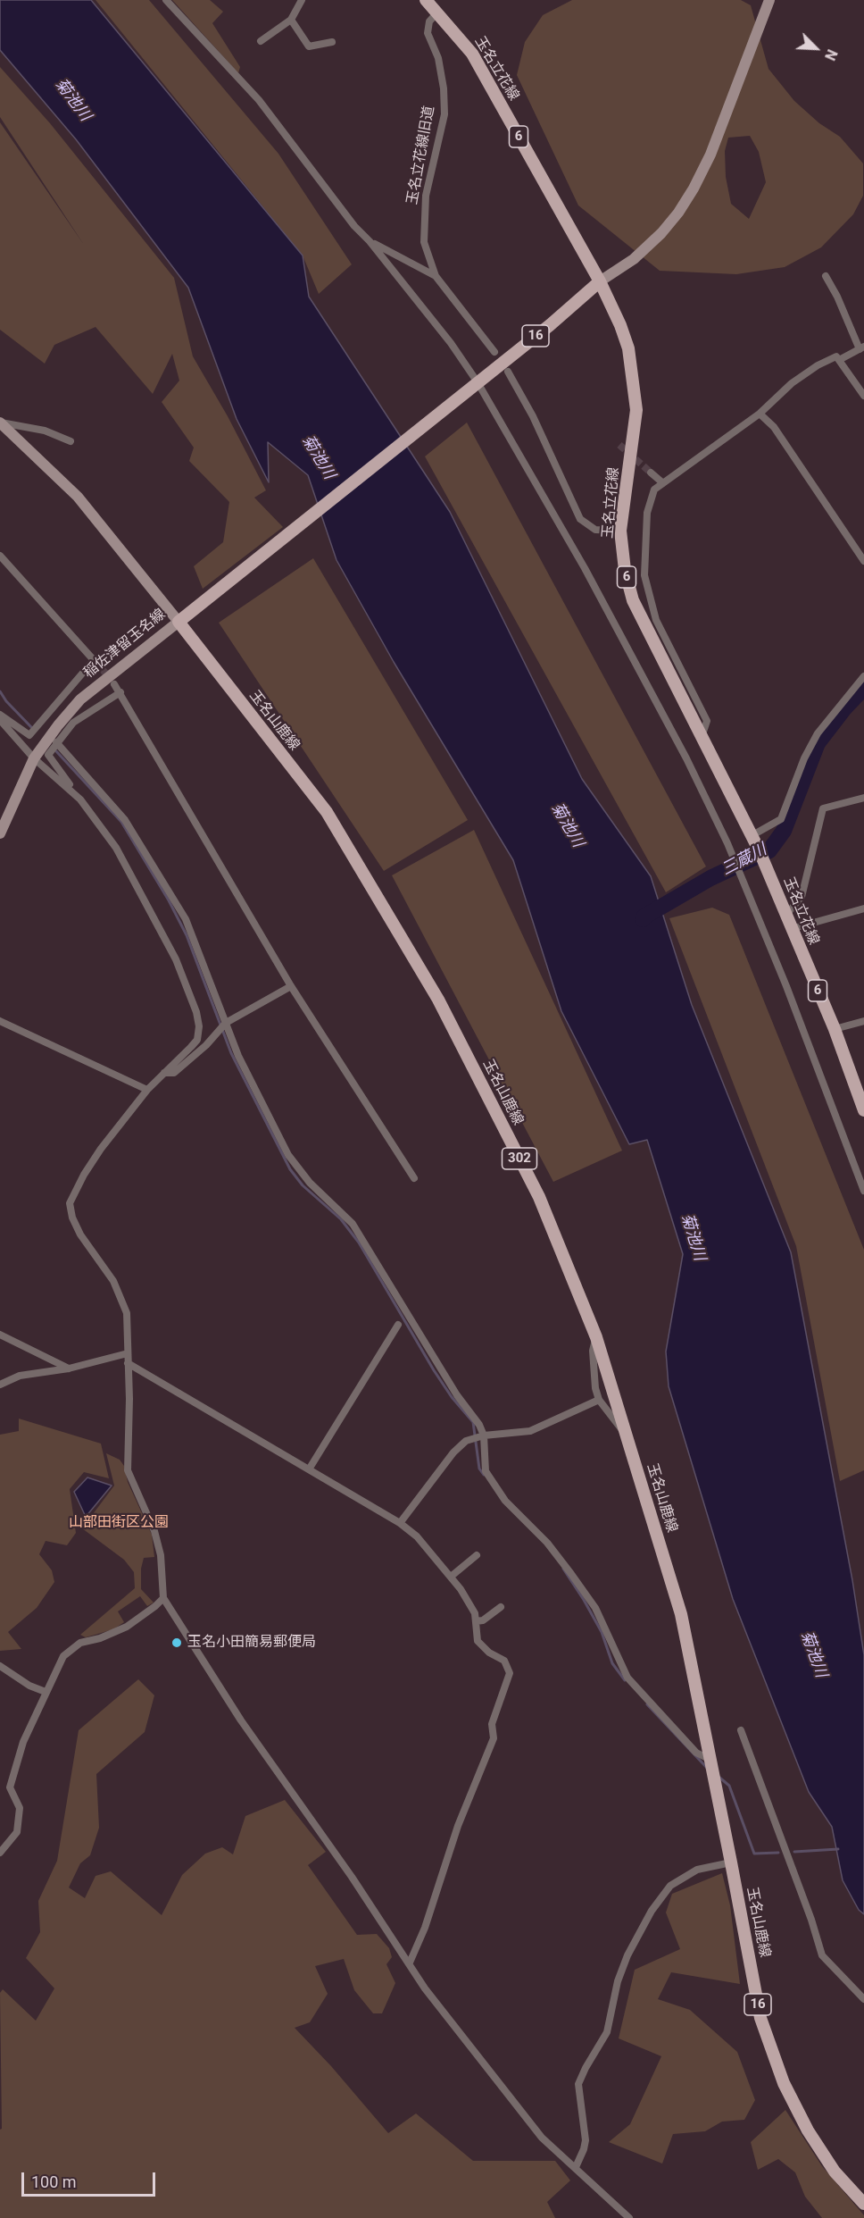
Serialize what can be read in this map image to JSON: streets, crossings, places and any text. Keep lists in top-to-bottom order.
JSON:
{
  "streets": {
    "main road": [
      "玉名立花線",
      "6",
      "16",
      "稲佐津留玉名線",
      "玉名山鹿線",
      "302"
    ],
    "street": ["玉名立花線旧道"]
  },
  "crossings": [
    ["玉名立花線", "玉名立花線旧道"],
    ["玉名立花線", "16"],
    ["16", "稲佐津留玉名線"],
    ["16", "玉名山鹿線"],
    ["稲佐津留玉名線", "玉名山鹿線"]
  ],
  "water": ["菊池川", "三蔵川"],
  "parks": ["山部田街区公園"],
  "places": ["玉名小田簡易郵便局"],
  "scale_bar": "100 m",
  "north": "bottom right"
}
